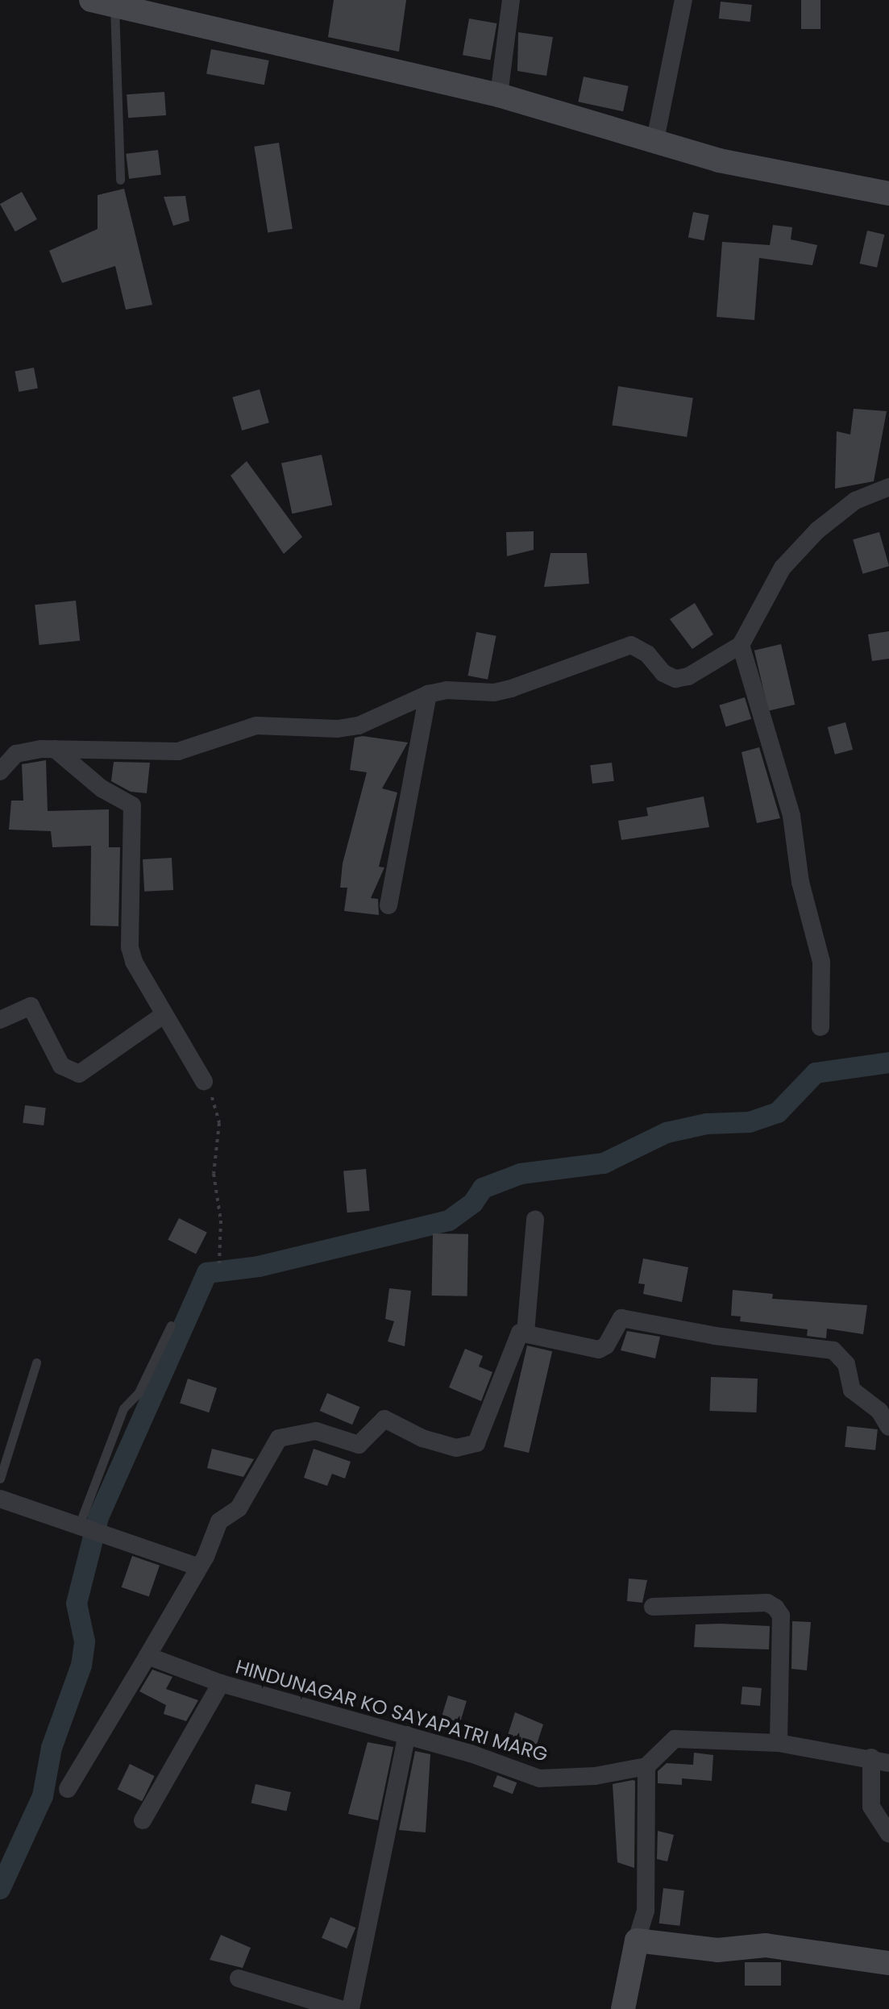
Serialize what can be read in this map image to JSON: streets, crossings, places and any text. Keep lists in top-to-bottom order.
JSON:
{
  "streets": {
    "street": ["HINDUNAGAR KO SAYAPATRI MARG"]
  }
}
